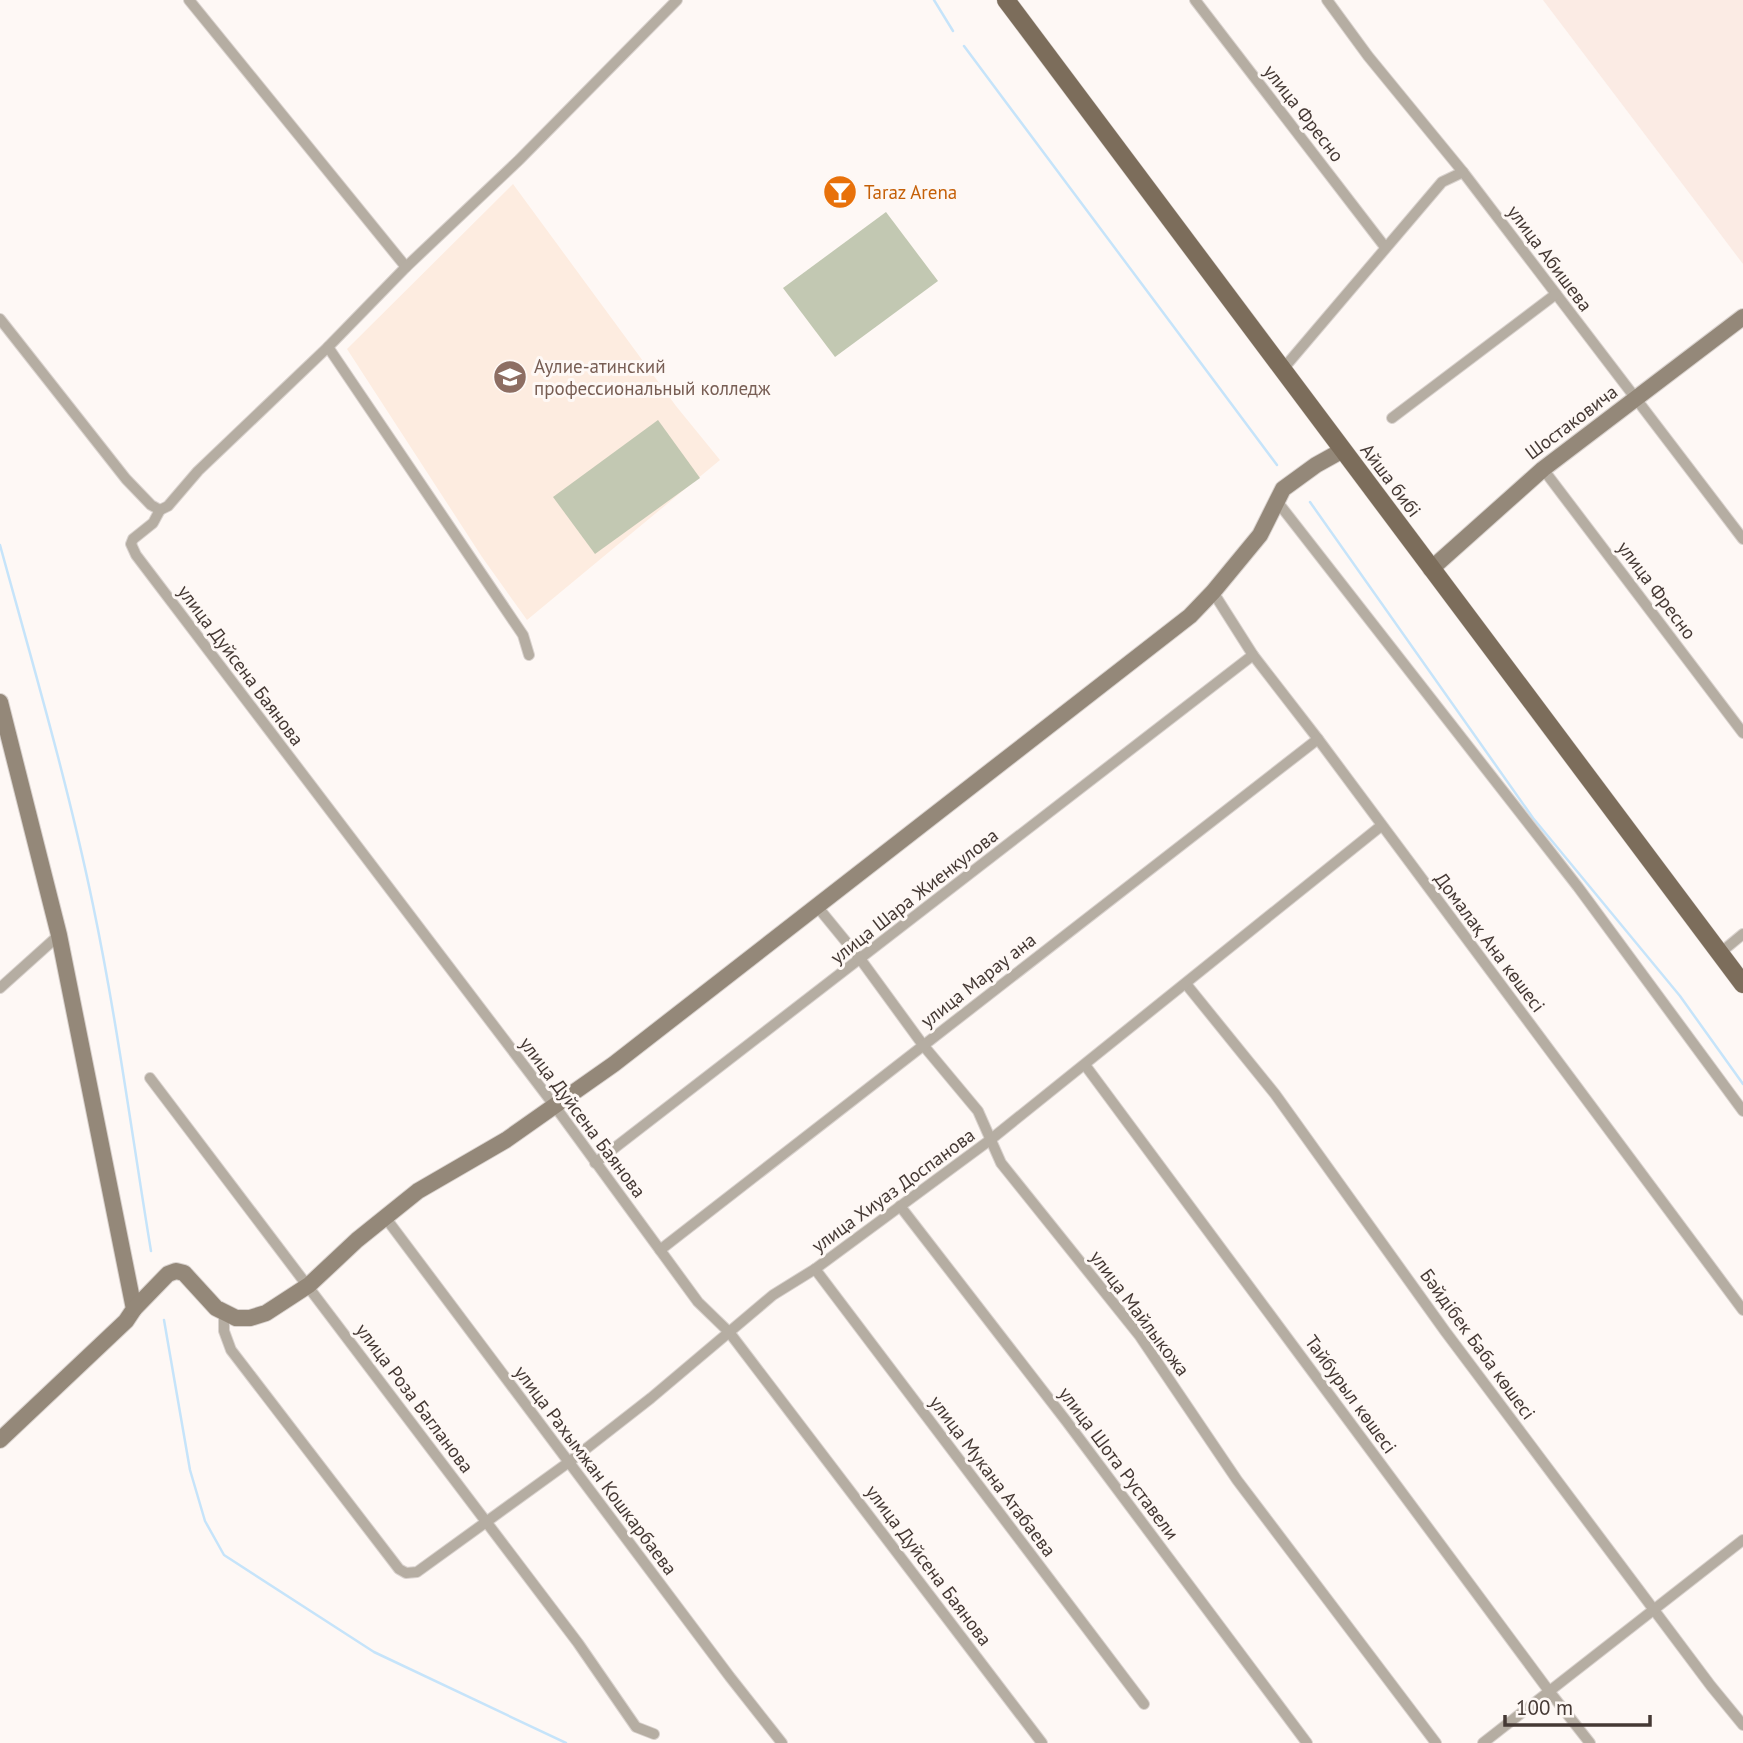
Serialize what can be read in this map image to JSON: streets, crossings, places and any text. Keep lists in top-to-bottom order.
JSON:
{
  "streets": {
    "main road": ["Айша бибі"],
    "street": [
      "улица Фресно",
      "улица Абишева",
      "Шостаковича",
      "улица Дуйсена Баянова",
      "улица Шара Жиенкулова",
      "Домалақ Ана көшесі",
      "улица Марау ана",
      "улица Хиуаз Доспанова",
      "улица Майлыкожа",
      "Бәйдібек Баба көшесі",
      "Тайбурыл көшесі",
      "улица Роза Багланова",
      "улица Шота Руставели",
      "улица Рахымжан Кошкарбаева",
      "улица Мукана Атабаева"
    ]
  },
  "crossings": [
    ["улица Фресно", "Шостаковича"],
    ["улица Абишева", "Шостаковича"],
    ["Шостаковича", "Айша бибі"],
    ["улица Дуйсена Баянова", "улица Шара Жиенкулова"],
    ["улица Дуйсена Баянова", "улица Марау ана"],
    ["улица Дуйсена Баянова", "улица Хиуаз Доспанова"],
    ["улица Шара Жиенкулова", "Домалақ Ана көшесі"],
    ["улица Шара Жиенкулова", "улица Майлыкожа"],
    ["Домалақ Ана көшесі", "улица Марау ана"],
    ["Домалақ Ана көшесі", "улица Хиуаз Доспанова"],
    ["улица Марау ана", "улица Майлыкожа"],
    ["улица Хиуаз Доспанова", "улица Майлыкожа"],
    ["улица Хиуаз Доспанова", "Бәйдібек Баба көшесі"],
    ["улица Хиуаз Доспанова", "Тайбурыл көшесі"],
    ["улица Хиуаз Доспанова", "улица Роза Багланова"],
    ["улица Хиуаз Доспанова", "улица Шота Руставели"],
    ["улица Хиуаз Доспанова", "улица Рахымжан Кошкарбаева"],
    ["улица Хиуаз Доспанова", "улица Мукана Атабаева"]
  ],
  "places": {
    "bar": ["Taraz Arena"],
    "school or university": ["Аулие-атинский профессиональный колледж"]
  },
  "scale_bar": "100 m"
}
